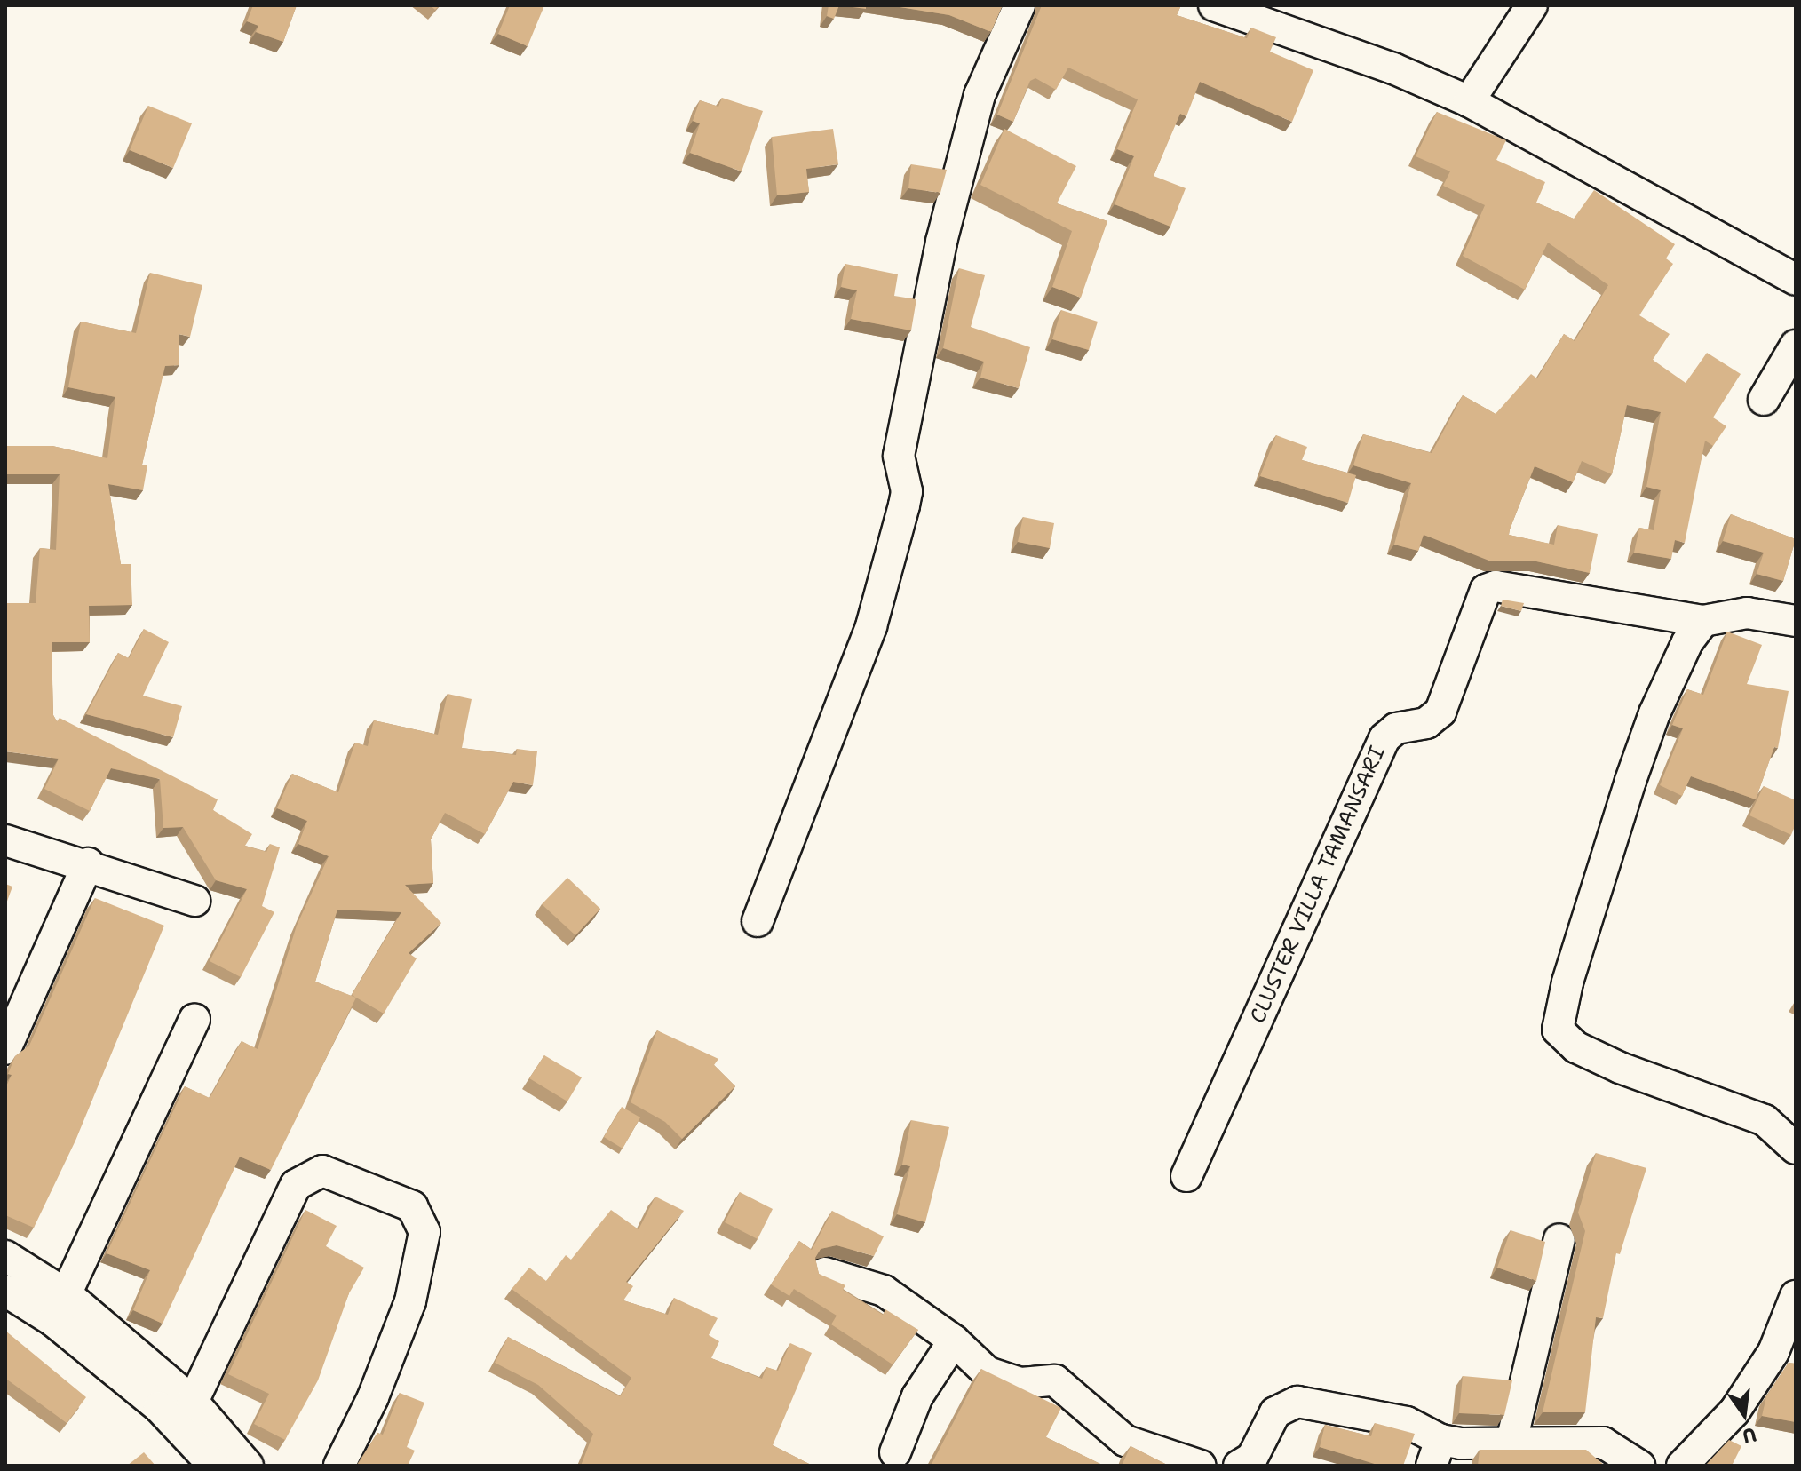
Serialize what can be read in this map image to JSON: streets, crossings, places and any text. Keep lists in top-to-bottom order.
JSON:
{
  "streets": {
    "street": ["CLUSTER VILLA TAMANSARI"]
  },
  "north": "bottom"
}
